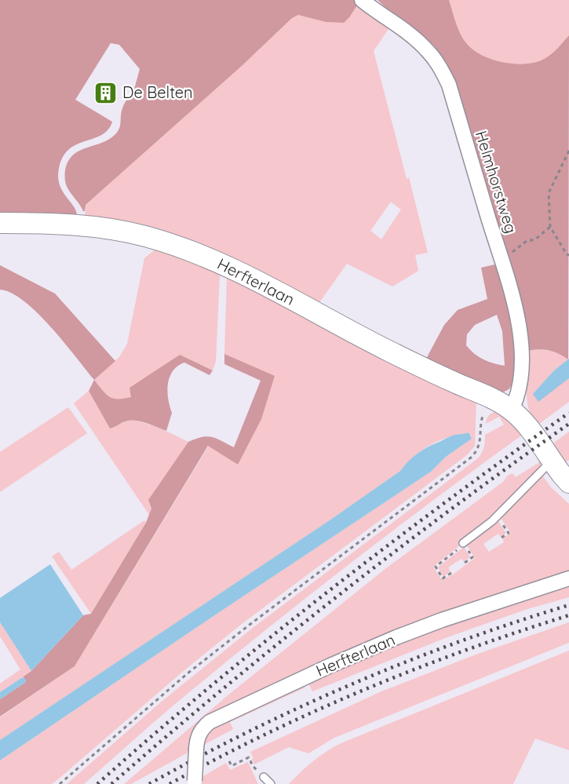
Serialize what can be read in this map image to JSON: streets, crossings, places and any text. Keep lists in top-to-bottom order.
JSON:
{
  "streets": {
    "street": ["Helmhorstweg", "Herfterlaan"]
  },
  "crossings": [
    ["Helmhorstweg", "Herfterlaan"]
  ],
  "places": {
    "building": ["De Belten"]
  }
}
